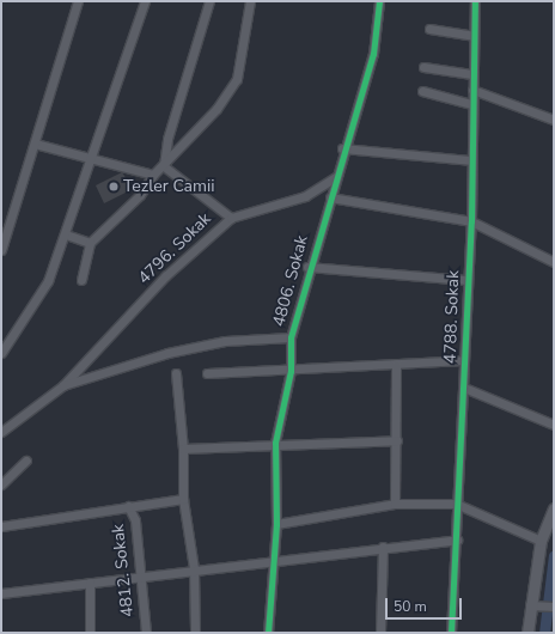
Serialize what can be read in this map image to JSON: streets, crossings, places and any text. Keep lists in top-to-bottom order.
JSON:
{
  "streets": {
    "street": [
      "4796. Sokak",
      "4806. Sokak",
      "4788. Sokak",
      "4812. Sokak"
    ]
  },
  "crossings": [
    ["4796. Sokak", "4806. Sokak"]
  ],
  "places": ["Tezler Camii"],
  "scale_bar": "50 m"
}
